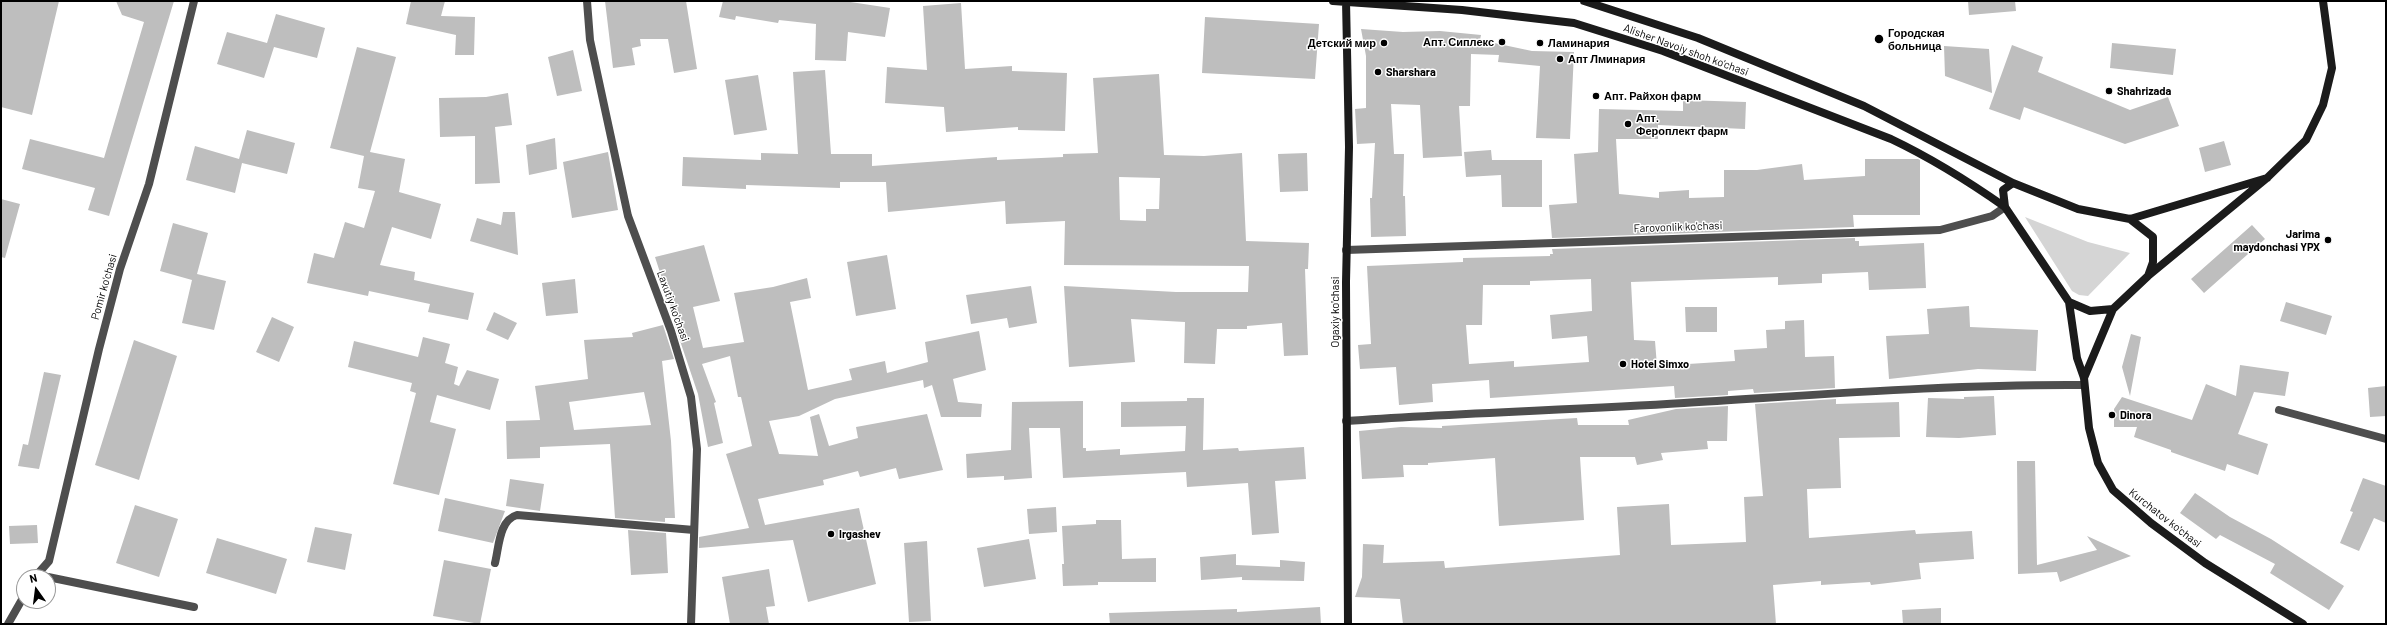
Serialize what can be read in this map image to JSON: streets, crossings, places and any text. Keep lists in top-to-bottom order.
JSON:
{
  "streets": {
    "main road": ["Alisher Navoiy shoh ko'chasi", "Ogaxiy ko'chasi", "Kurchatov ko'chasi"],
    "street": ["Farovonlik ko'chasi", "Pomir ko'chasi", "Laxutiy ko'chasi"]
  },
  "crossings": [
    ["Alisher Navoiy shoh ko'chasi", "Farovonlik ko'chasi"],
    ["Alisher Navoiy shoh ko'chasi", "Ogaxiy ko'chasi"],
    ["Farovonlik ko'chasi", "Ogaxiy ko'chasi"]
  ],
  "places": [
    "Городская больница",
    "Апт. Сиплекс",
    "Детский мир",
    "Ламинария",
    "Апт Лминария",
    "Sharshara",
    "Shahrizada",
    "Апт. Райхон фарм",
    "Апт. Фероплект фарм",
    "Jarima maydonchasi YPX",
    "Hotel Simxo",
    "Dinora",
    "Irgashev"
  ],
  "north": "top"
}
